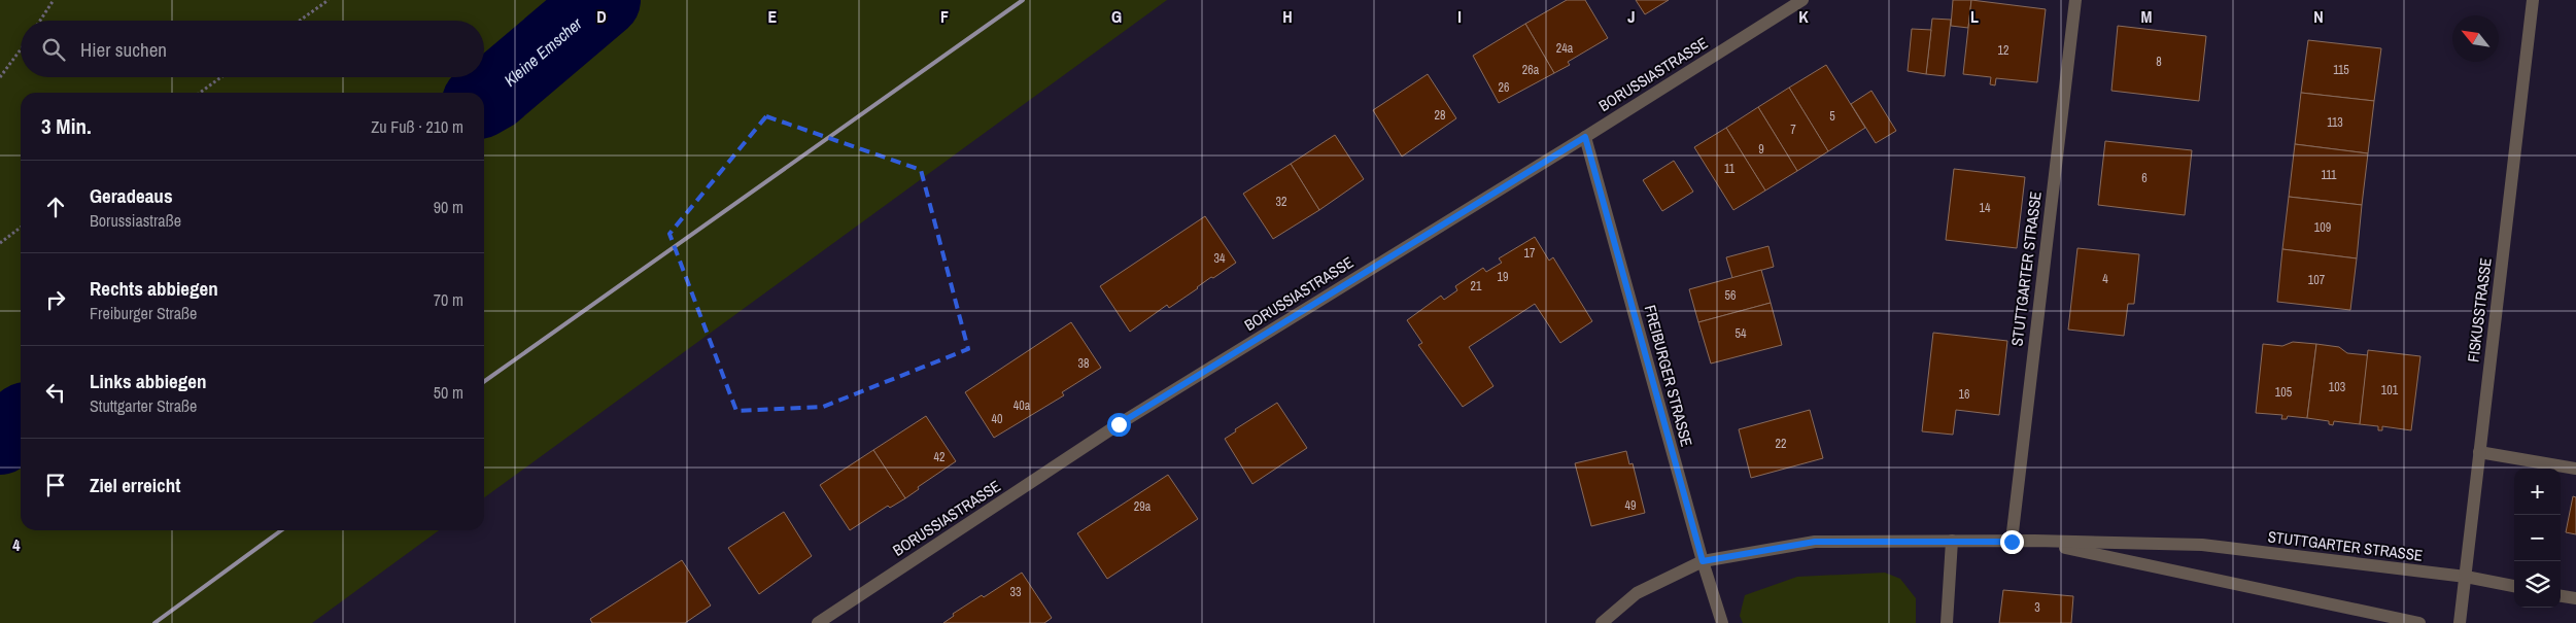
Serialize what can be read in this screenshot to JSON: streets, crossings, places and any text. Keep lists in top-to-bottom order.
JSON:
{
  "streets": {
    "street": [
      "BORUSSIASTRASSE",
      "STUTTGARTER STRASSE",
      "FISKUSSTRASSE",
      "FREIBURGER STRASSE"
    ]
  },
  "crossings": [
    ["BORUSSIASTRASSE", "FREIBURGER STRASSE"],
    ["STUTTGARTER STRASSE", "FISKUSSTRASSE"],
    ["STUTTGARTER STRASSE", "FREIBURGER STRASSE"]
  ],
  "water": ["Kleine Emscher"],
  "house_numbers": [
    "24a",
    "12",
    "8",
    "26a",
    "115",
    "26",
    "28",
    "5",
    "113",
    "7",
    "9",
    "11",
    "111",
    "6",
    "32",
    "14",
    "109",
    "17",
    "34",
    "19",
    "4",
    "107",
    "21",
    "56",
    "54",
    "38",
    "103",
    "101",
    "105",
    "16",
    "40a",
    "40",
    "22",
    "42",
    "49",
    "29a",
    "33",
    "3"
  ],
  "north": "top left",
  "page": {
    "search": "Hier suchen",
    "heading": ["3 Min.", "Zu Fuß · 210 m"],
    "list": [
      ["Geradeaus", "Borussiastraße", "90 m"],
      ["Rechts abbiegen", "Freiburger Straße", "70 m"],
      ["Links abbiegen", "Stuttgarter Straße", "50 m"],
      "Ziel erreicht"
    ],
    "map_buttons": ["+", "−"]
  },
  "grid": {
    "columns": [
      "D",
      "E",
      "F",
      "G",
      "H",
      "I",
      "J",
      "K",
      "L",
      "M",
      "N"
    ],
    "rows": ["4"]
  }
}
